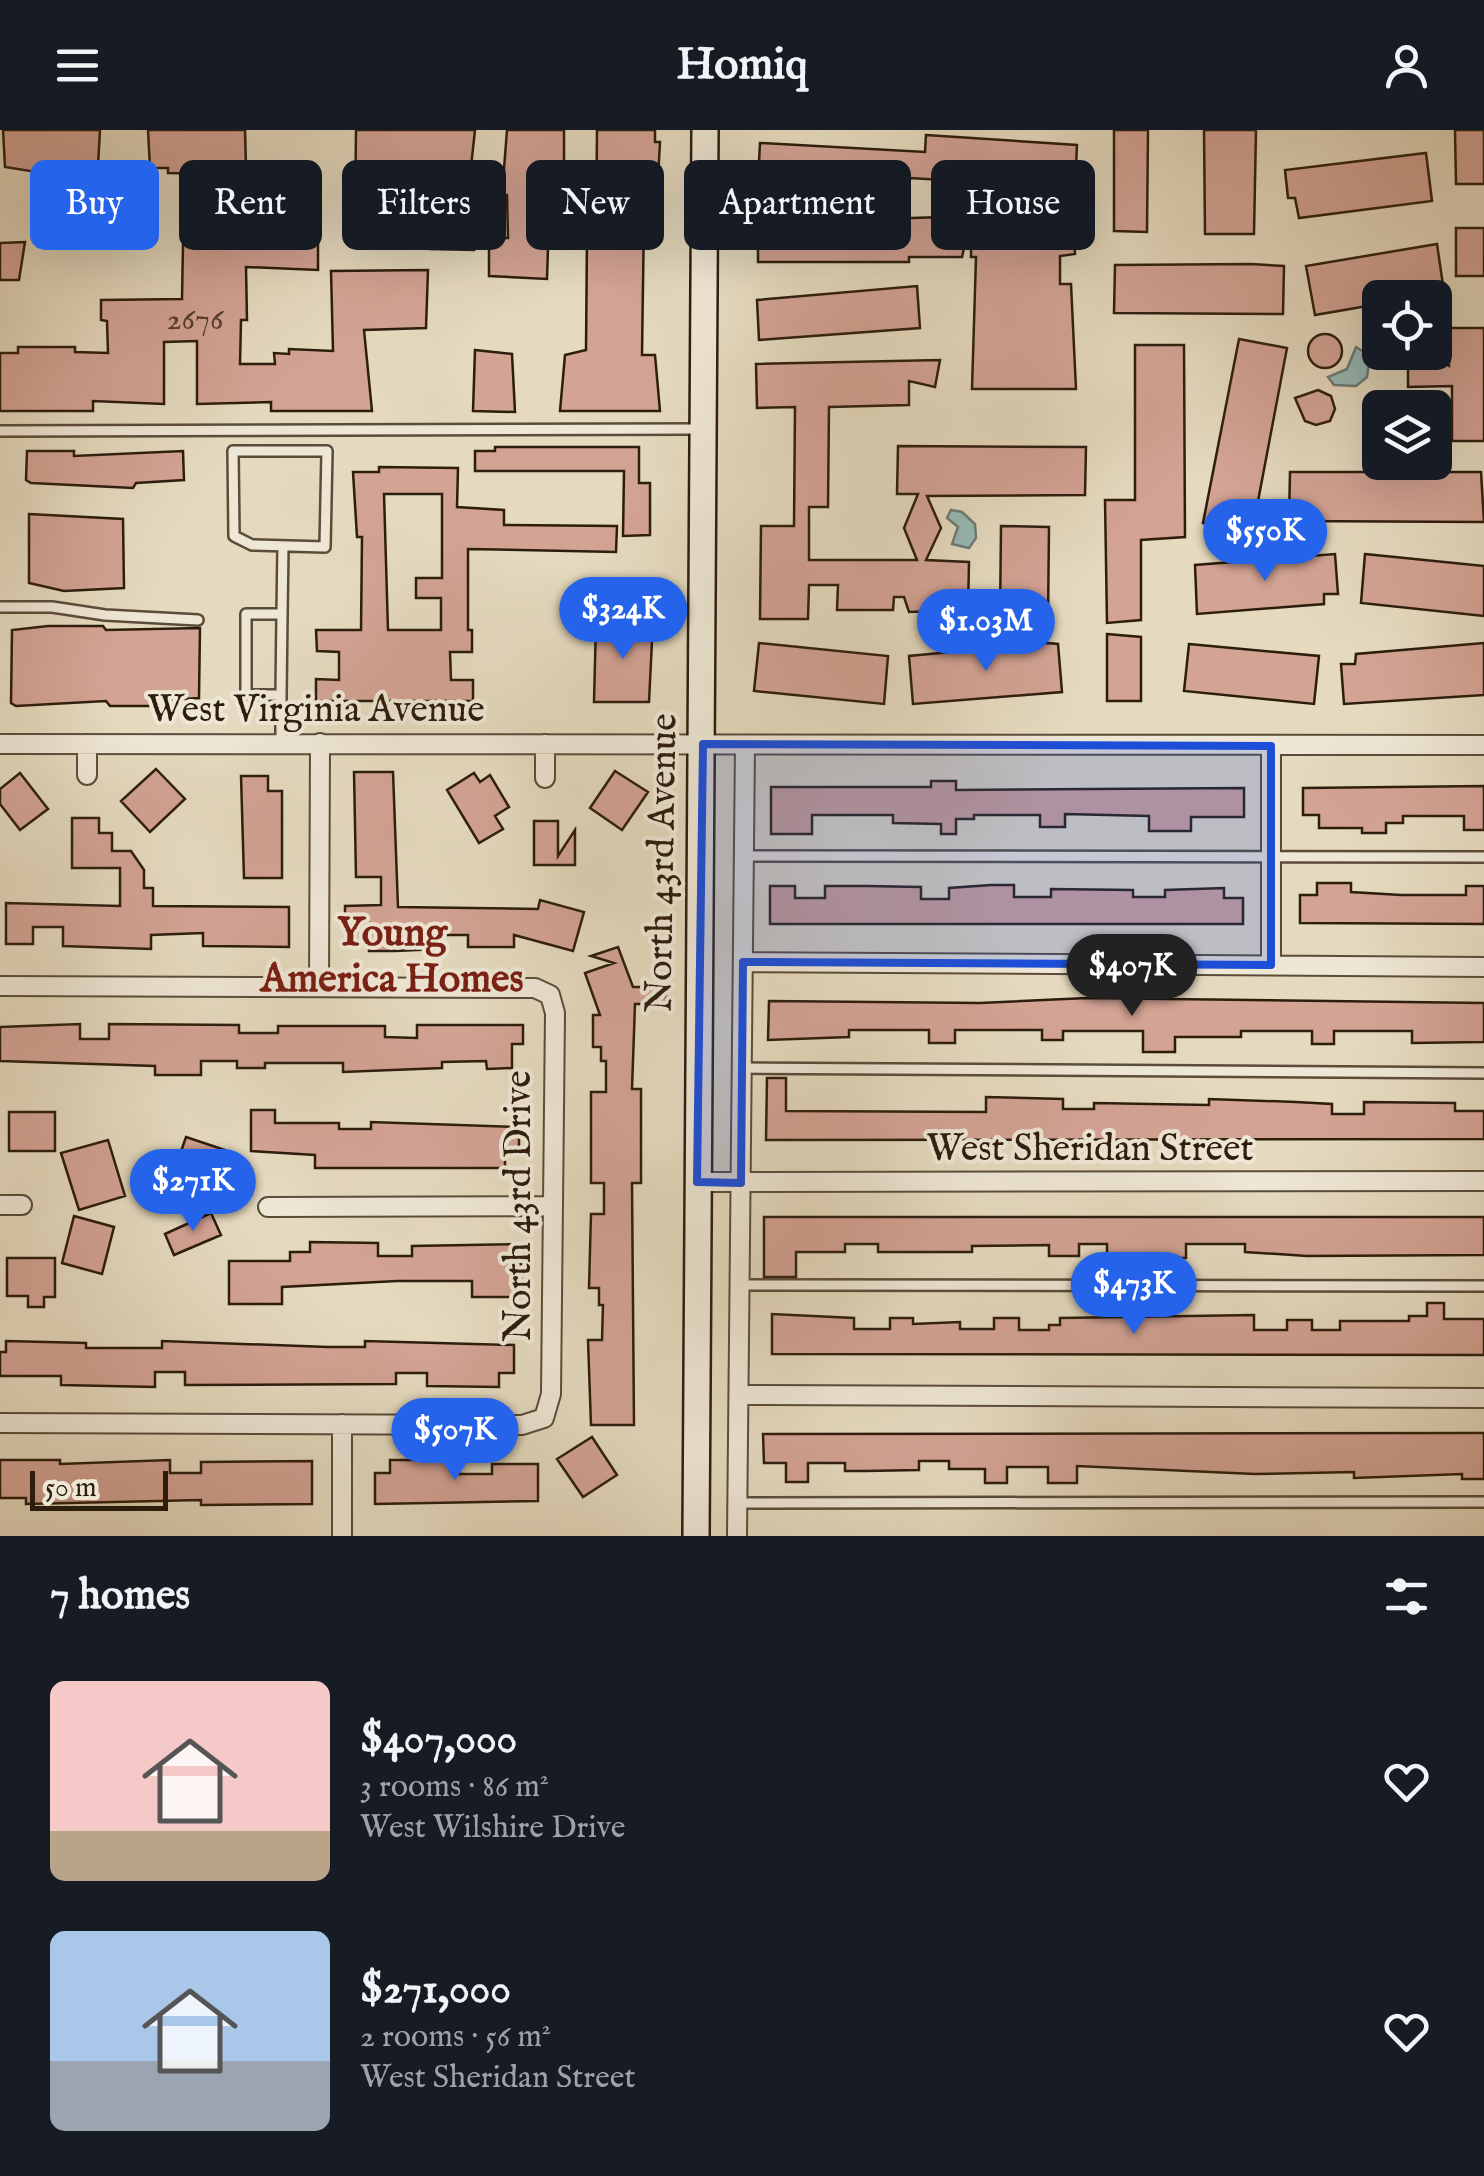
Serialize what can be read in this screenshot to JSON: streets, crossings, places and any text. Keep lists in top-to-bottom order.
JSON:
{
  "streets": {
    "main road": ["North 43rd Avenue"],
    "street": ["West Virginia Avenue", "West Sheridan Street", "North 43rd Drive"]
  },
  "crossings": [
    ["West Virginia Avenue", "North 43rd Avenue"],
    ["North 43rd Avenue", "West Sheridan Street"]
  ],
  "districts": ["Young America Homes"],
  "house_numbers": ["2676"],
  "scale_bar": "50 m",
  "page": {
    "header": "Homiq",
    "chip": [
      "Buy",
      "Rent",
      "Filters",
      "New",
      "Apartment",
      "House"
    ],
    "price": [
      "$550K",
      "$324K",
      "$1.03M",
      "$407K",
      "$271K",
      "$473K",
      "$507K"
    ],
    "scale": "50 m",
    "heading": "7 homes",
    "list": [
      {
        "name": "$407,000",
        "note": "3 rooms · 86 m² · West Wilshire Drive"
      },
      {
        "name": "$271,000",
        "note": "2 rooms · 56 m² · West Sheridan Street"
      }
    ]
  }
}
